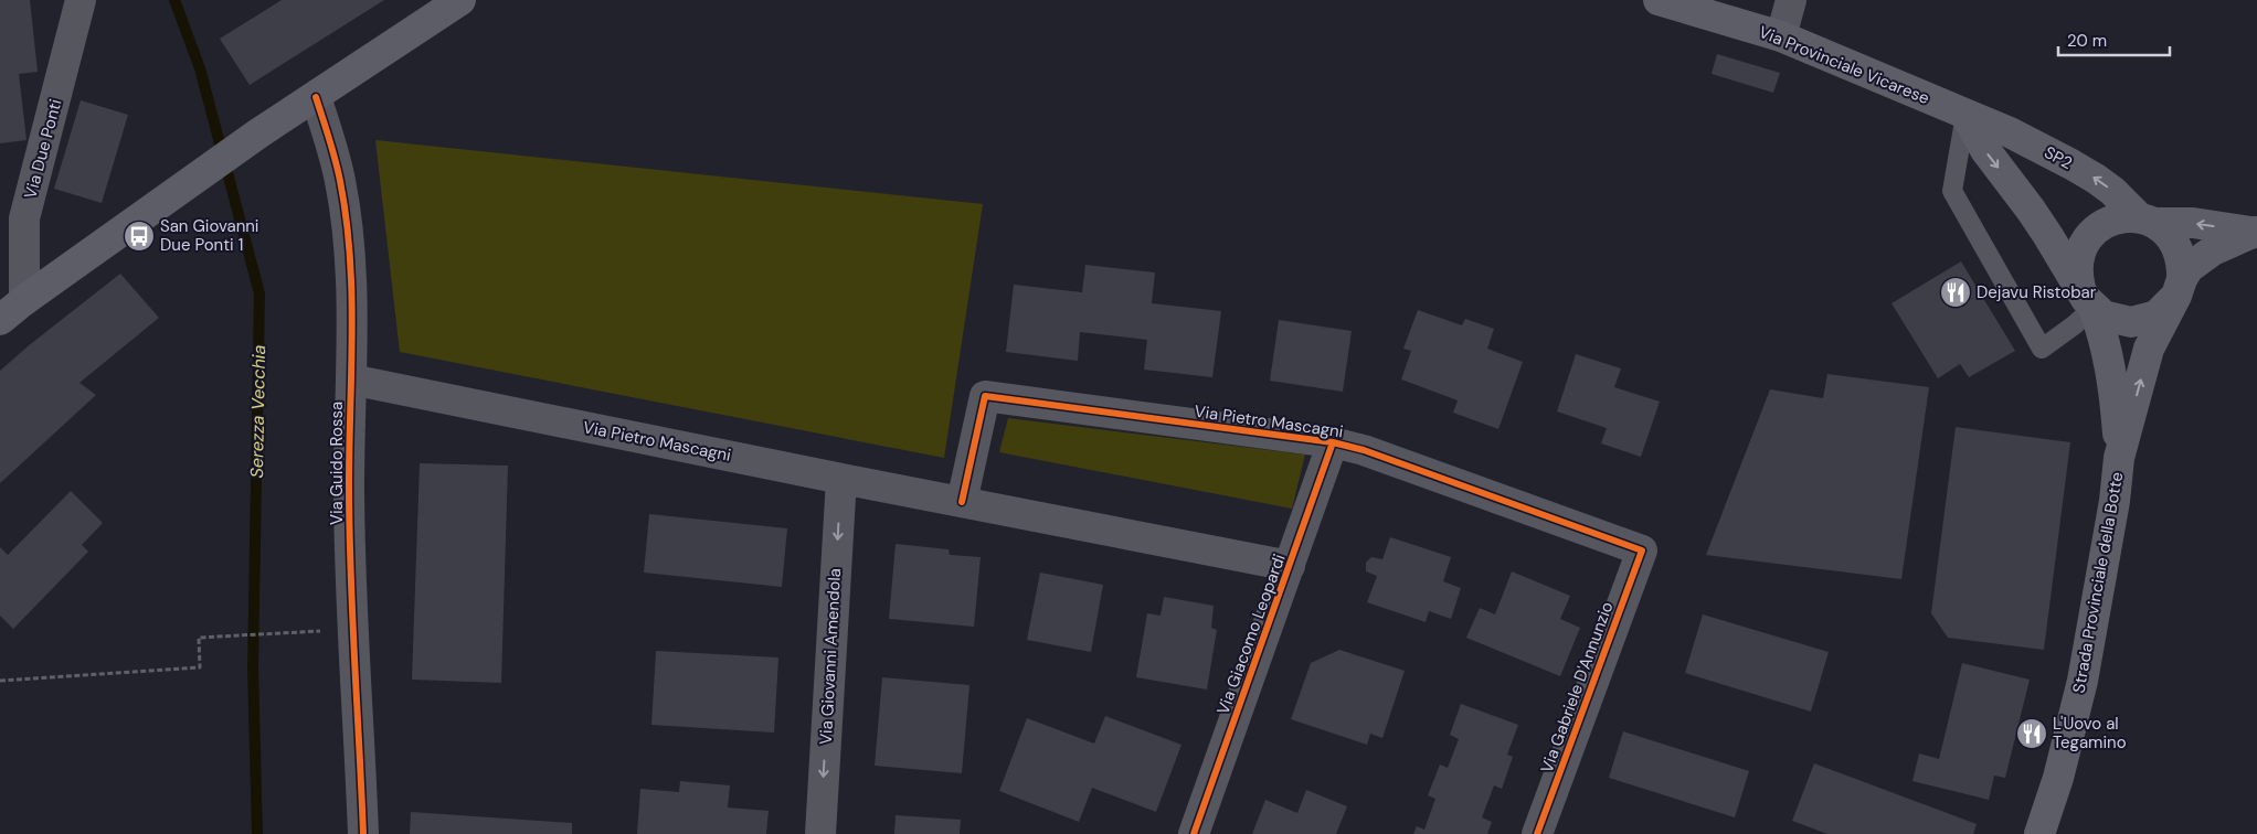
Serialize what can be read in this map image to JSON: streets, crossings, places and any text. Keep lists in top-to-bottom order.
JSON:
{
  "streets": {
    "main road": ["Via Provinciale Vicarese", "SP2", "Strada Provinciale della Botte"],
    "street": [
      "Via Due Ponti",
      "Via Pietro Mascagni",
      "Via Guido Rossa",
      "Via Giacomo Leopardi",
      "Via Giovanni Amendola",
      "Via Gabriele D'Annunzio"
    ]
  },
  "crossings": [
    ["Via Provinciale Vicarese", "SP2"],
    ["SP2", "Strada Provinciale della Botte"],
    ["Via Pietro Mascagni", "Via Guido Rossa"],
    ["Via Pietro Mascagni", "Via Giacomo Leopardi"],
    ["Via Pietro Mascagni", "Via Giovanni Amendola"],
    ["Via Pietro Mascagni", "Via Gabriele D'Annunzio"]
  ],
  "one_way": ["SP2", "Via Giovanni Amendola"],
  "water": ["Serezza Vecchia"],
  "places": {
    "bus stop": ["San Giovanni Due Ponti 1"],
    "restaurant": ["Dejavu Ristobar", "L'Uovo al Tegamino"]
  },
  "scale_bar": "20 m"
}
